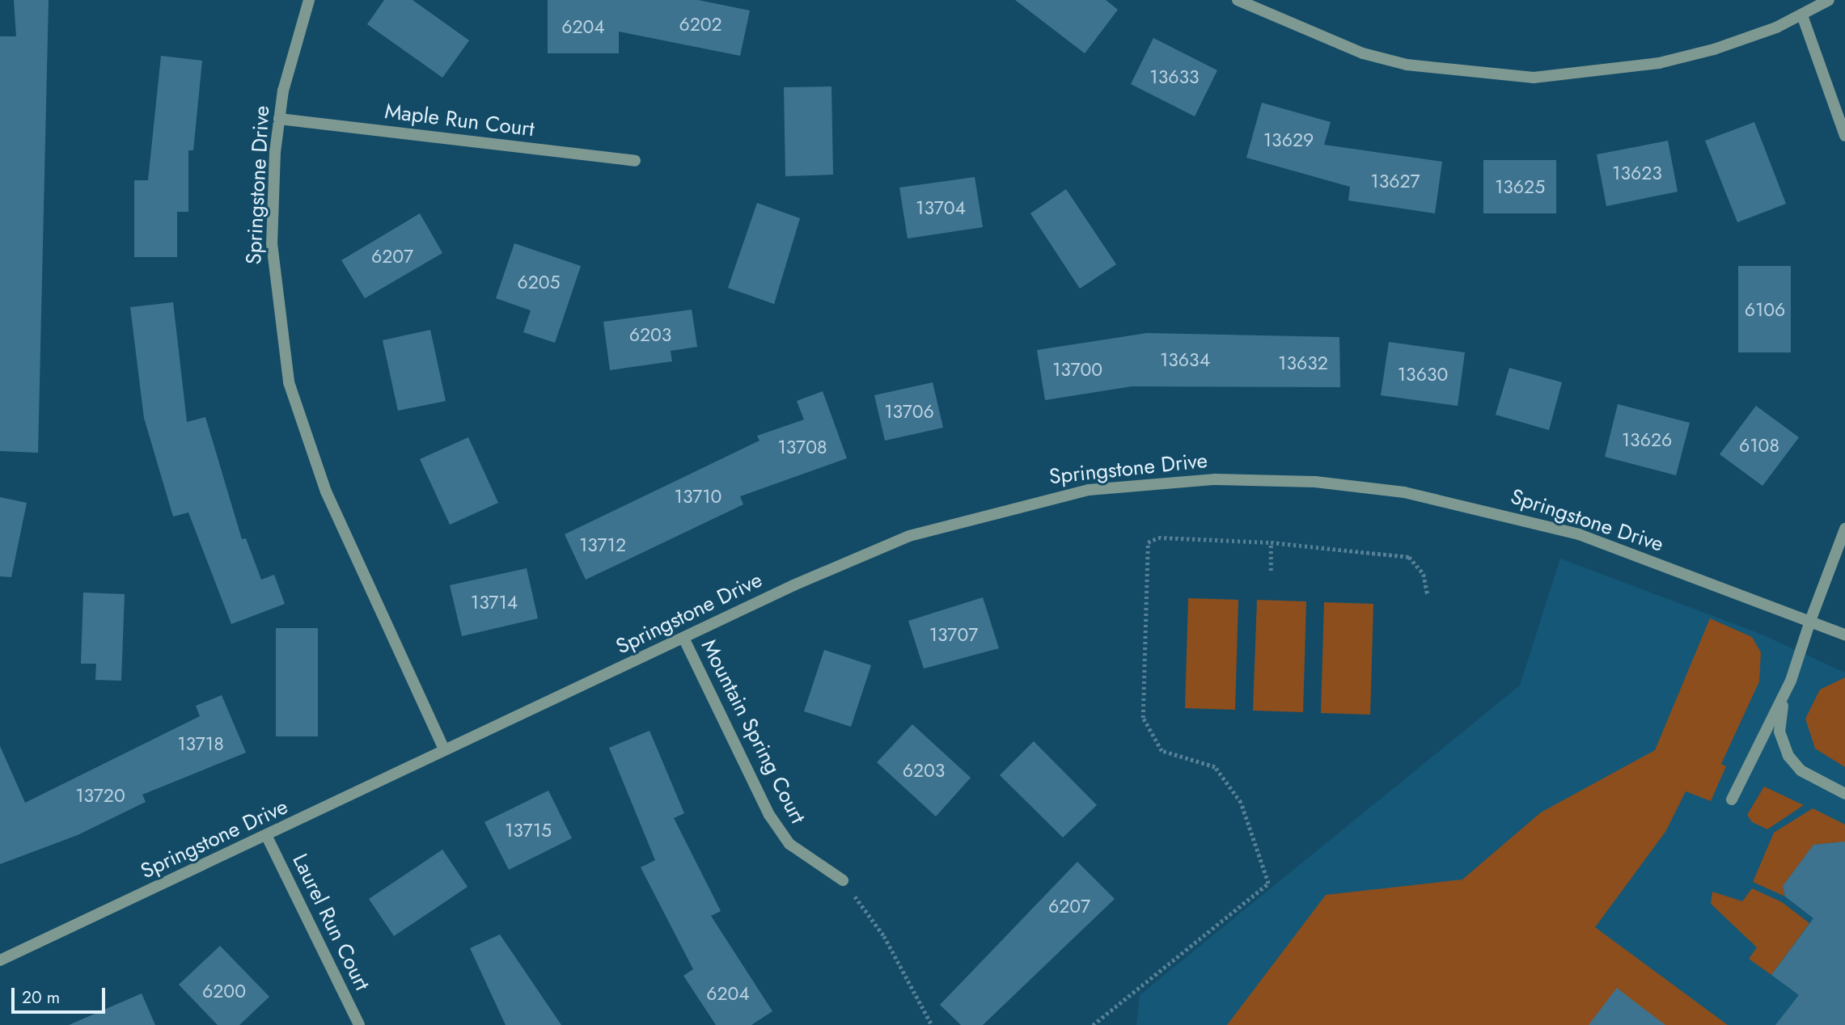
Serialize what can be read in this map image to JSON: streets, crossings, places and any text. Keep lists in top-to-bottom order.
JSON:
{
  "streets": {
    "street": [
      "Maple Run Court",
      "Springstone Drive",
      "Mountain Spring Court",
      "Laurel Run Court"
    ]
  },
  "crossings": [
    ["Maple Run Court", "Springstone Drive"],
    ["Springstone Drive", "Mountain Spring Court"],
    ["Springstone Drive", "Laurel Run Court"]
  ],
  "house_numbers": [
    "6202",
    "6204",
    "13633",
    "13629",
    "13623",
    "13627",
    "13625",
    "13704",
    "6207",
    "6205",
    "6106",
    "6203",
    "13634",
    "13632",
    "13700",
    "13630",
    "13706",
    "13626",
    "6108",
    "13708",
    "13710",
    "13712",
    "13714",
    "13707",
    "13718",
    "6203",
    "13720",
    "13715",
    "6207",
    "6200",
    "6204"
  ],
  "scale_bar": "20 m"
}
